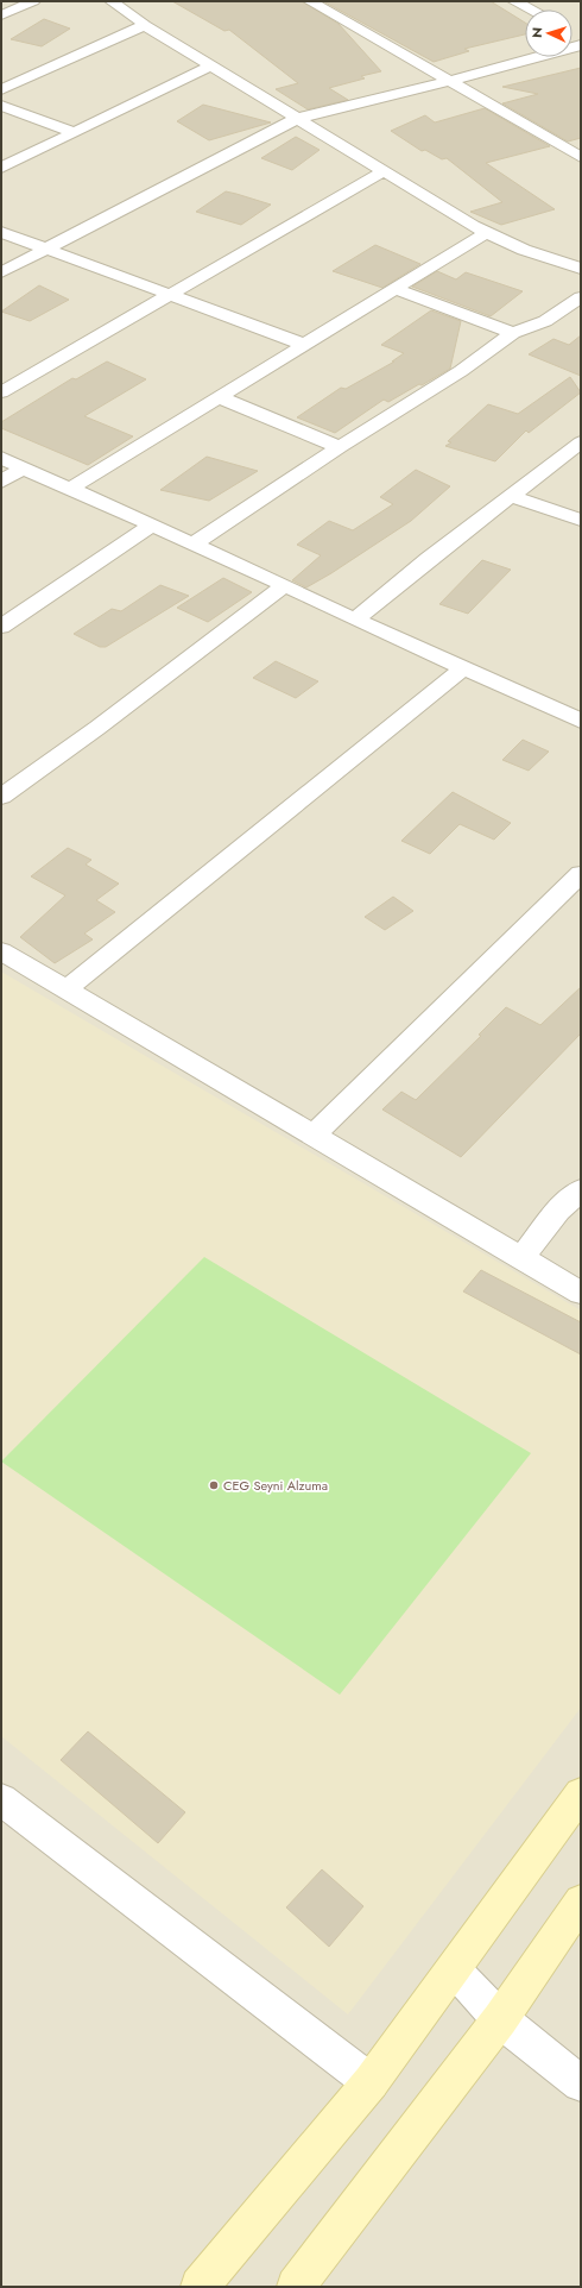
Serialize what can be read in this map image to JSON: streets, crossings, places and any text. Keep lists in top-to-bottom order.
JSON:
{
  "places": ["CEG Seyni Alzuma"],
  "north": "left"
}
